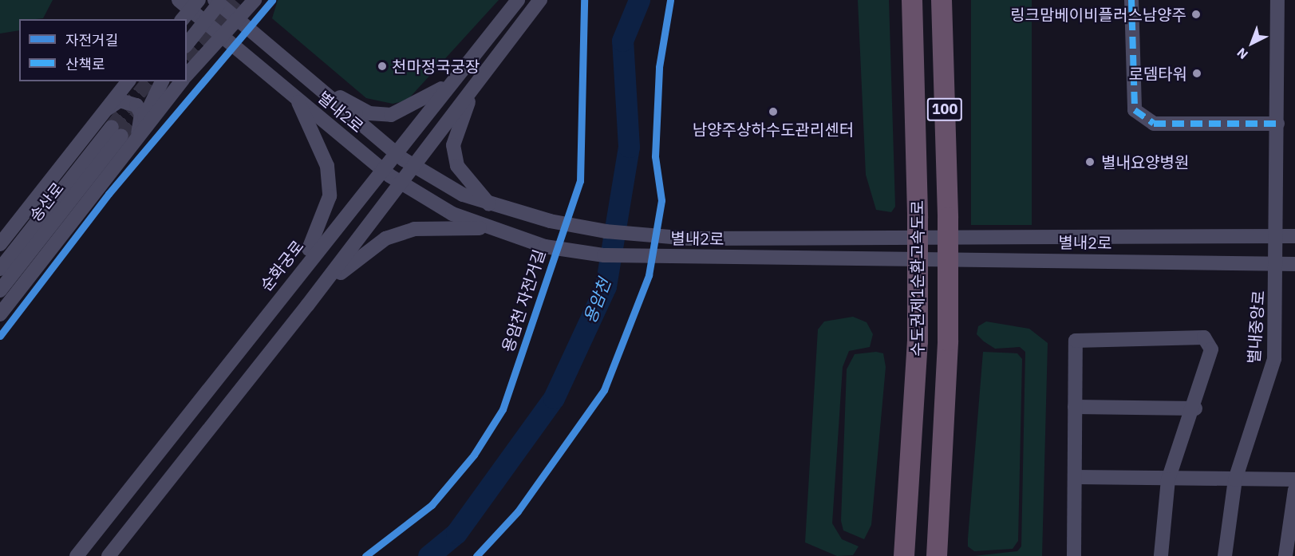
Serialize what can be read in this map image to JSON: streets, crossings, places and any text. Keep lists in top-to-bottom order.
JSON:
{
  "streets": {
    "highway": ["100", "수도권제1순환고속도로"],
    "street": [
      "별내2로",
      "송산로",
      "순화궁로",
      "별내중앙로"
    ],
    "cycle path": ["용암천 자전거길"]
  },
  "crossings": [
    ["별내2로", "순화궁로"],
    ["별내2로", "별내중앙로"]
  ],
  "water": ["용암천"],
  "places": [
    "링크맘베이비플러스남양주",
    "천마정국궁장",
    "로뎀타워",
    "남양주상하수도관리센터",
    "별내요양병원"
  ],
  "legend": ["자전거길", "산책로"],
  "north": "bottom left"
}
